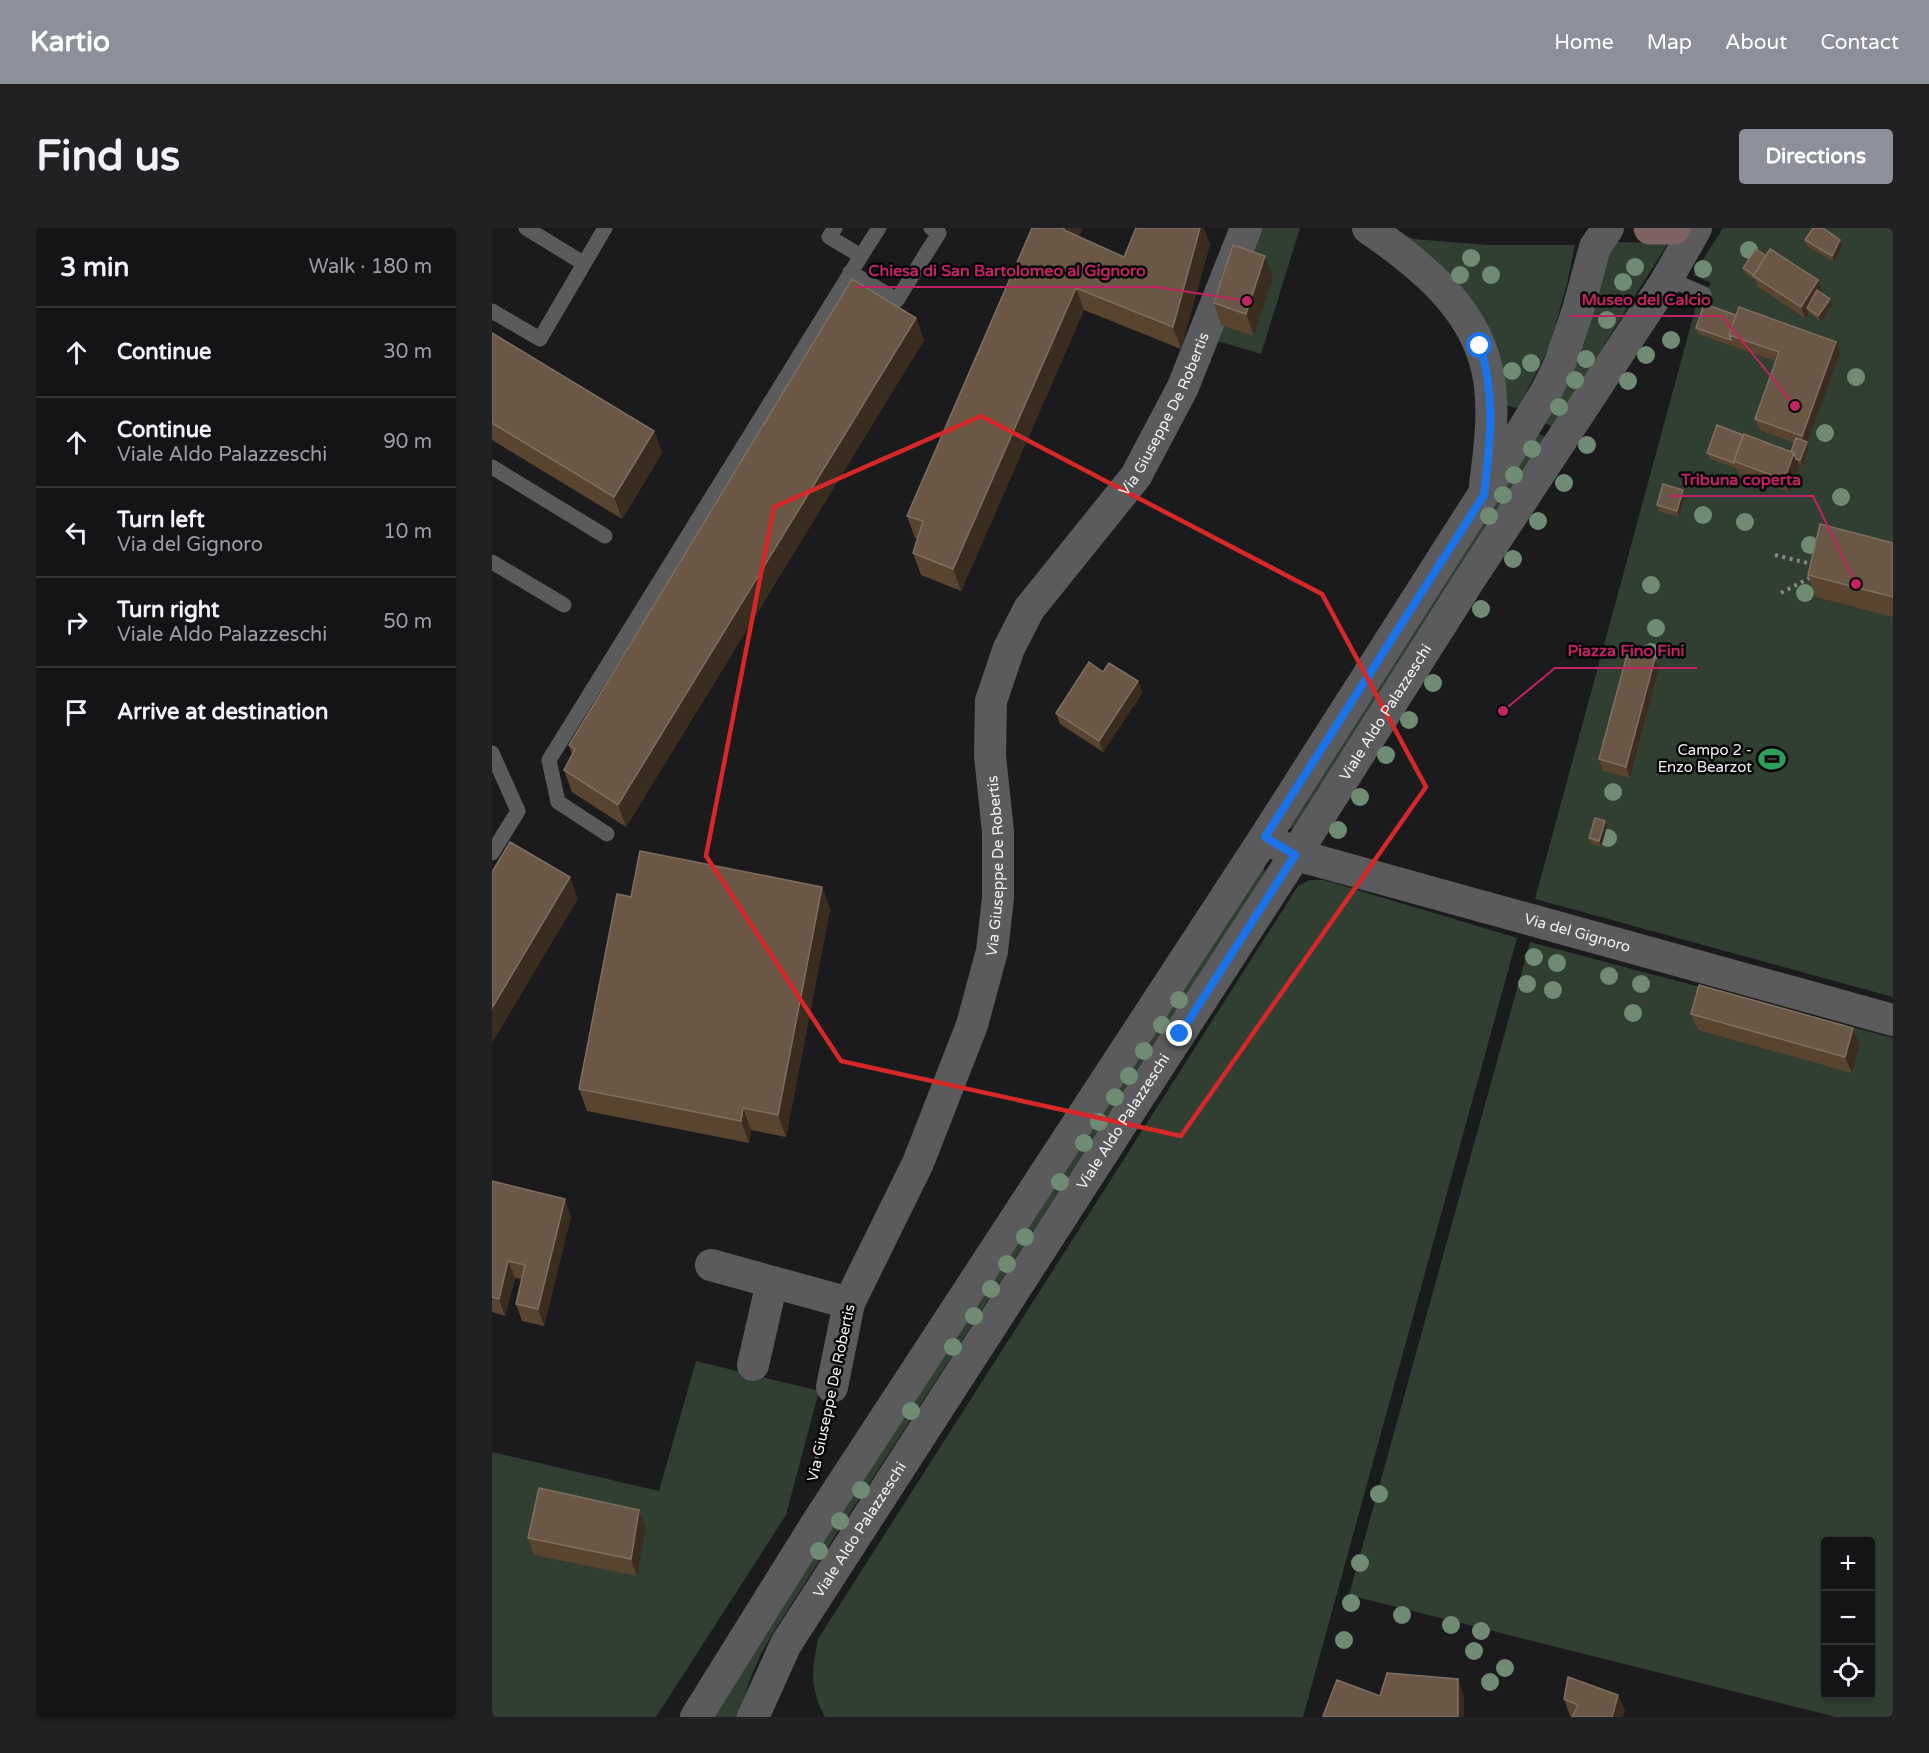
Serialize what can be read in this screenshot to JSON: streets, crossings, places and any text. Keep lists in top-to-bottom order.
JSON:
{
  "streets": {
    "street": ["Via Giuseppe De Robertis", "Viale Aldo Palazzeschi", "Via del Gignoro"]
  },
  "crossings": [
    ["Viale Aldo Palazzeschi", "Via del Gignoro"]
  ],
  "places": {
    "other": [
      "Chiesa di San Bartolomeo al Gignoro",
      "Museo del Calcio",
      "Tribuna coperta",
      "Piazza Fino Fini"
    ],
    "sports": ["Campo 2 - Enzo Bearzot"]
  },
  "page": {
    "header": "Kartio",
    "nav": [
      "Home",
      "Map",
      "About",
      "Contact"
    ],
    "buttons": "Directions",
    "title": "Find us",
    "heading": ["3 min", "Walk · 180 m"],
    "list": [
      ["Continue", "30 m"],
      ["Continue", "Viale Aldo Palazzeschi", "90 m"],
      ["Turn left", "Via del Gignoro", "10 m"],
      ["Turn right", "Viale Aldo Palazzeschi", "50 m"],
      "Arrive at destination"
    ],
    "map_buttons": ["+", "−"]
  }
}
